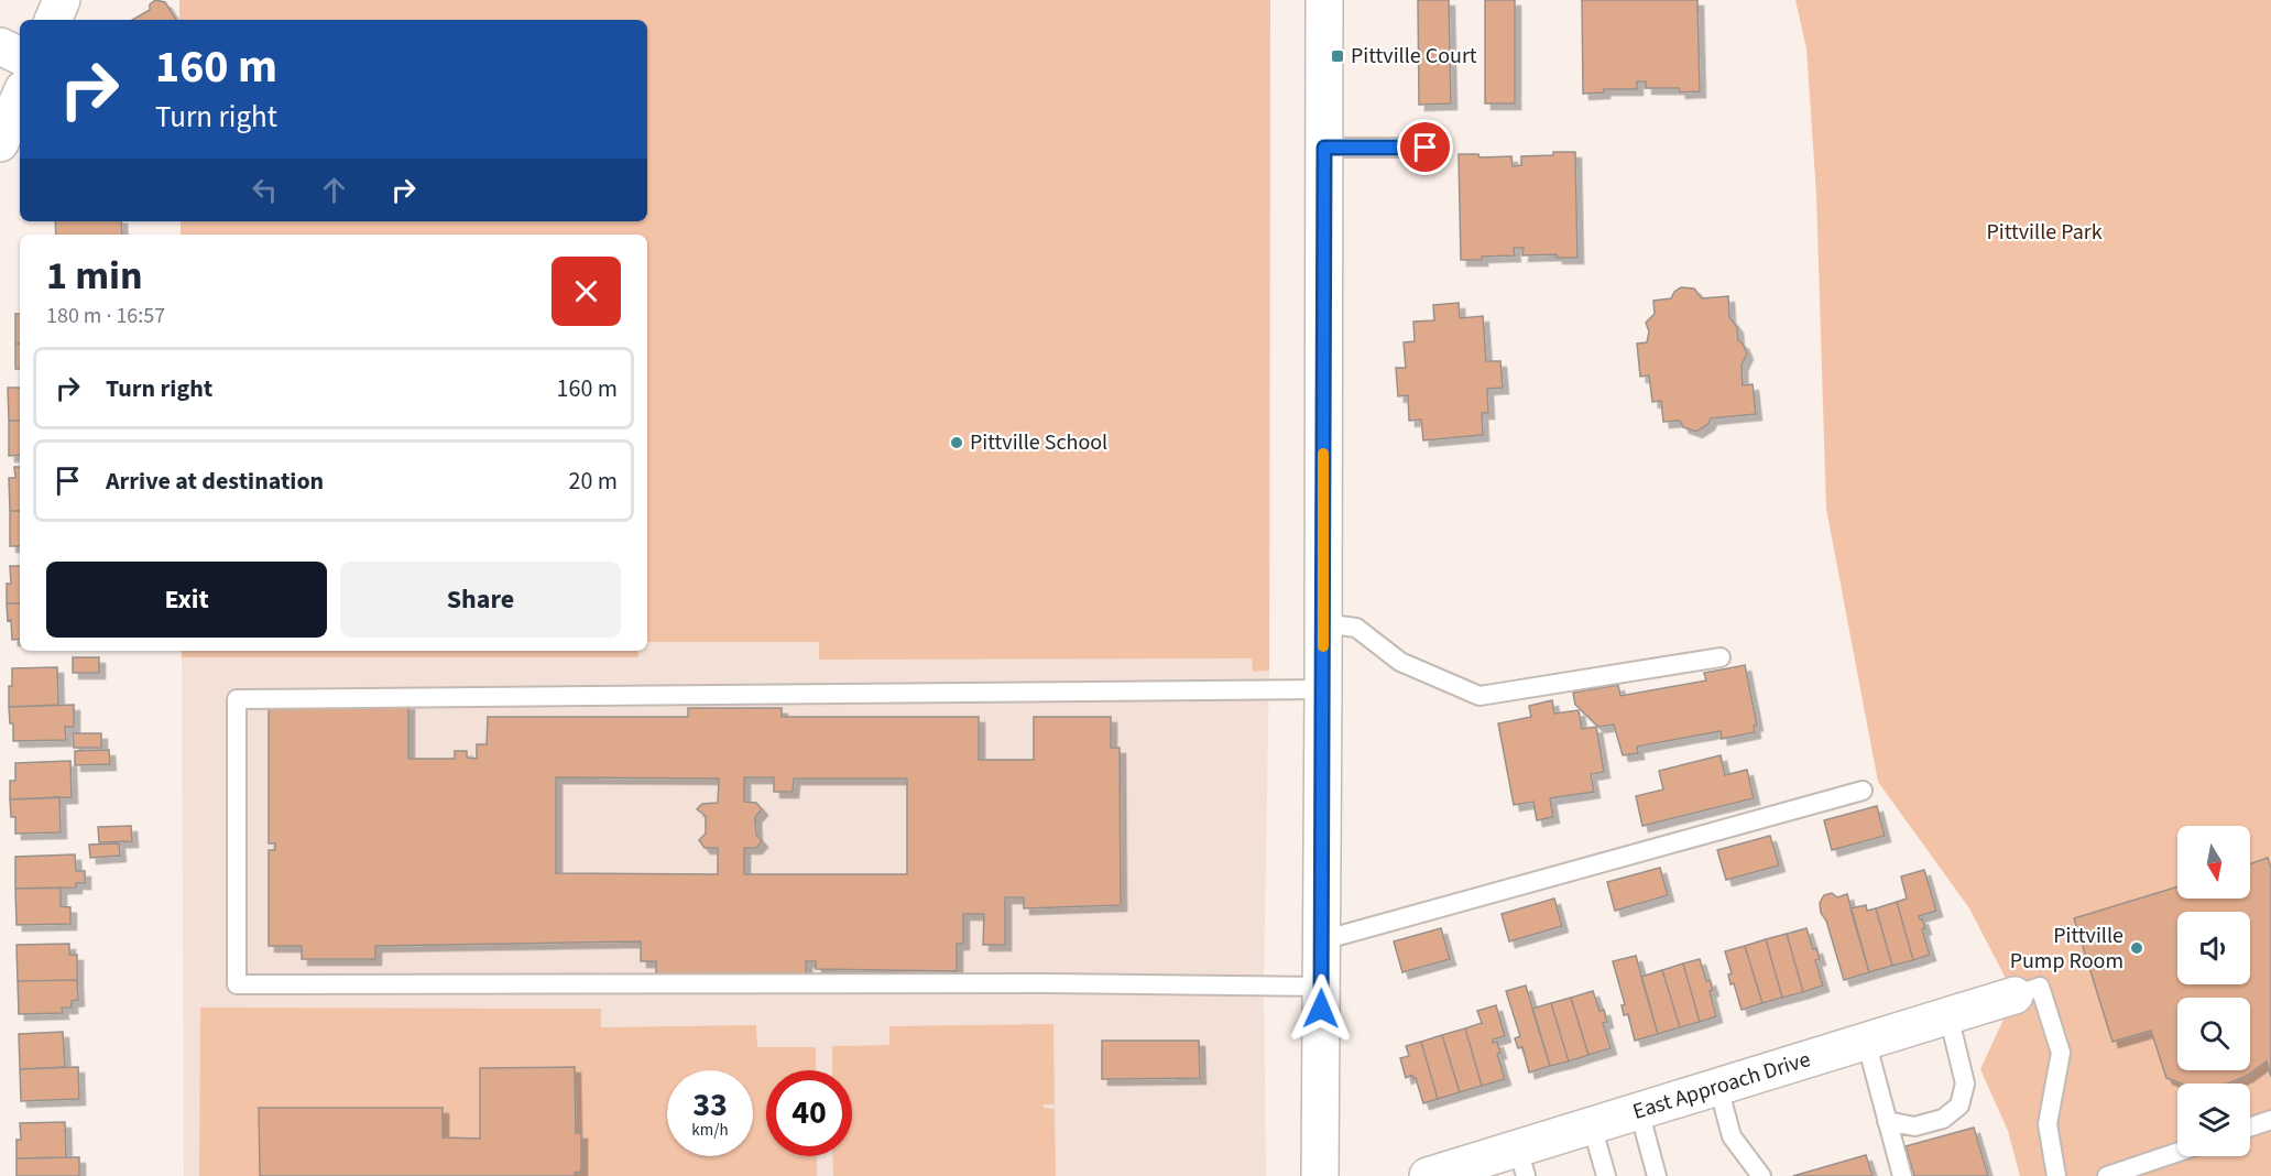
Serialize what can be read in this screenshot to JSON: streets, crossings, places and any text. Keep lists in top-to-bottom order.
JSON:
{
  "streets": {
    "street": ["East Approach Drive"]
  },
  "parks": ["Pittville Park"],
  "places": {
    "transit": ["Pittville Court"],
    "other": ["Pittville School", "Pittville Pump Room"]
  },
  "north": "bottom",
  "page": {
    "turn": ["160 m", "Turn right"],
    "heading": ["1 min", "180 m · 16:57"],
    "list": [
      {
        "name": "Turn right",
        "value": "160 m"
      },
      {
        "name": "Arrive at destination",
        "value": "20 m"
      }
    ],
    "buttons": ["Exit", "Share"],
    "speed": "33 km/h",
    "limit": "40"
  }
}
